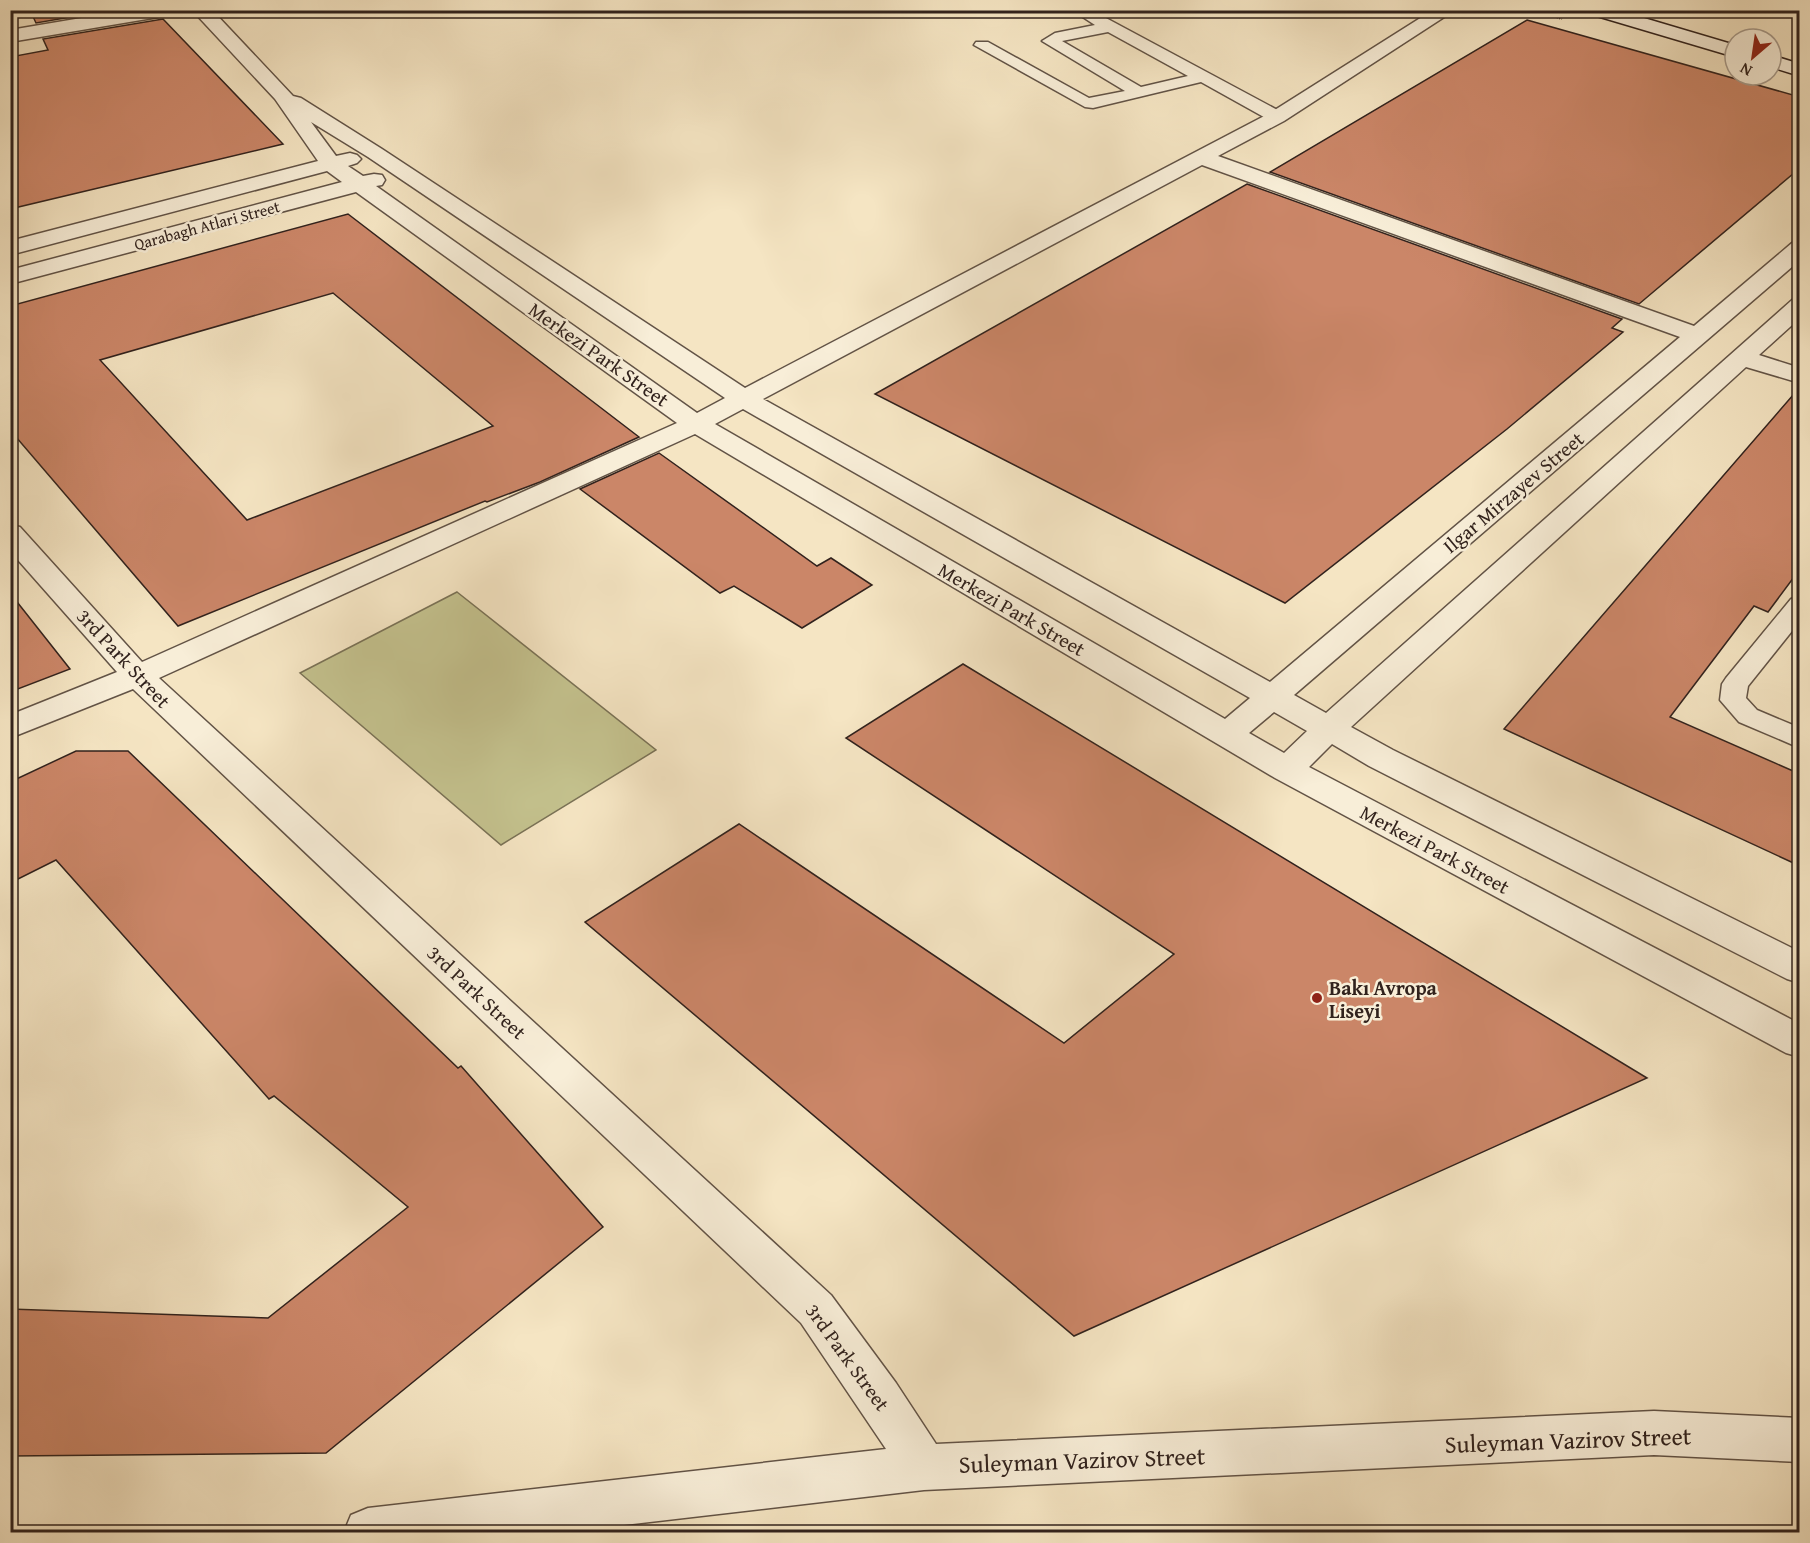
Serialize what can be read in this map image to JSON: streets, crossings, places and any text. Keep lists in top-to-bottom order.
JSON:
{
  "streets": {
    "street": [
      "Qarabagh Atlari Street",
      "Merkezi Park Street",
      "Ilgar Mirzayev Street",
      "3rd Park Street",
      "Suleyman Vazirov Street"
    ]
  },
  "crossings": [
    ["Qarabagh Atlari Street", "Merkezi Park Street"],
    ["Merkezi Park Street", "Ilgar Mirzayev Street"],
    ["3rd Park Street", "Suleyman Vazirov Street"]
  ],
  "places": ["Bakı Avropa Liseyi"],
  "north": "bottom left"
}
